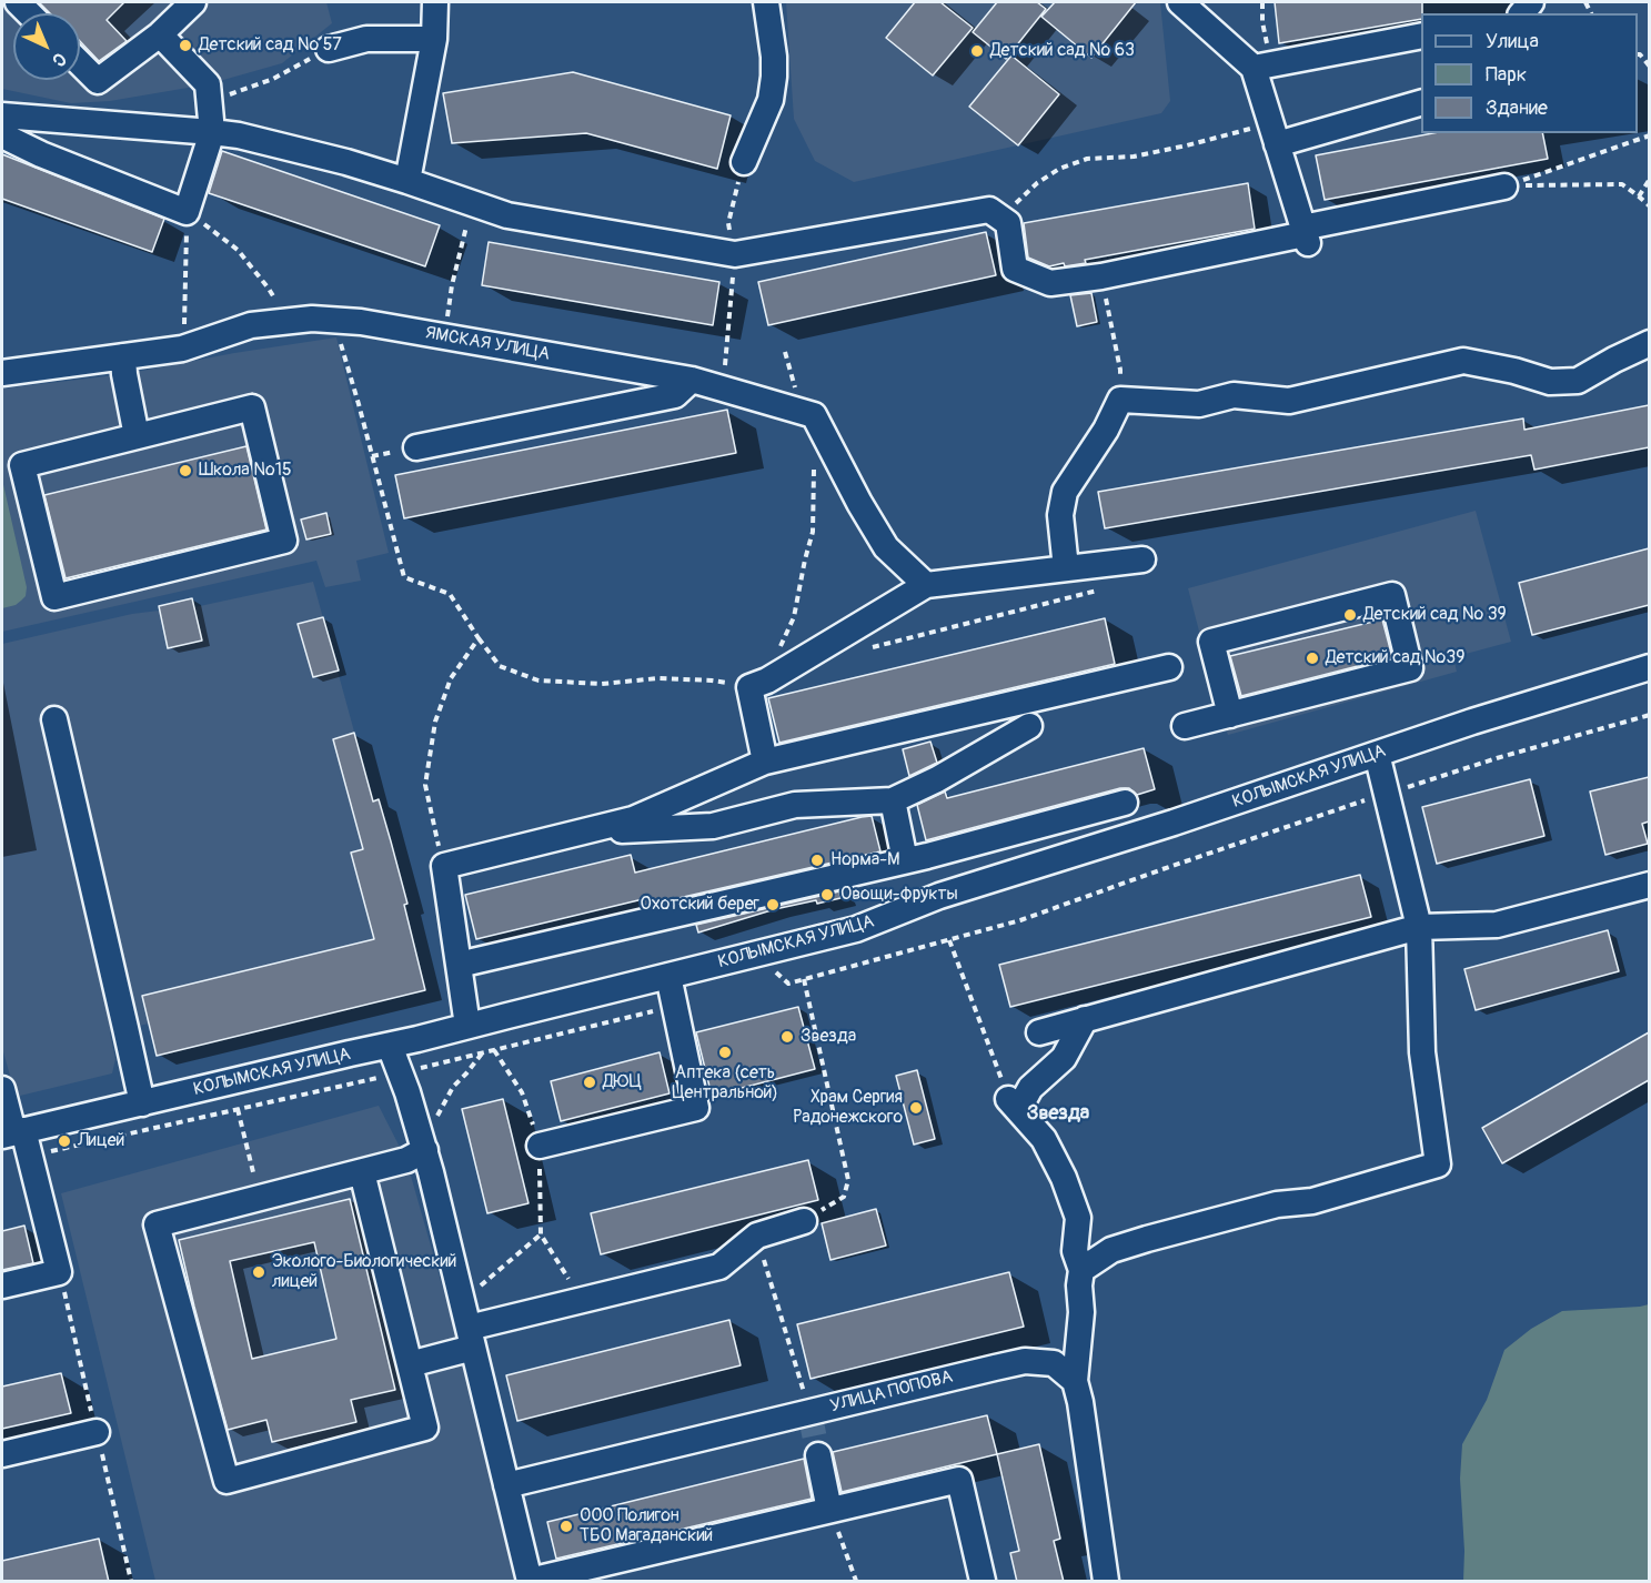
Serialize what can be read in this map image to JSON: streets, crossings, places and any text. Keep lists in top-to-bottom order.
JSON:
{
  "streets": {
    "street": ["ЯМСКАЯ УЛИЦА", "КОЛЫМСКАЯ УЛИЦА", "УЛИЦА ПОПОВА"]
  },
  "districts": ["Звезда"],
  "places": [
    "Детский сад № 57",
    "Детский сад № 63",
    "Школа №15",
    "Детский сад № 39",
    "Детский сад №39",
    "Норма-М",
    "Овощи-фрукты",
    "Охотский берег",
    "Звезда",
    "Аптека (сеть Центральной)",
    "ДЮЦ",
    "Храм Сергия Радонежского",
    "Лицей",
    "Эколого-Биологический лицей",
    "ООО Полигон ТБО Магаданский"
  ],
  "legend": ["Улица", "Парк", "Здание"],
  "north": "bottom right"
}
